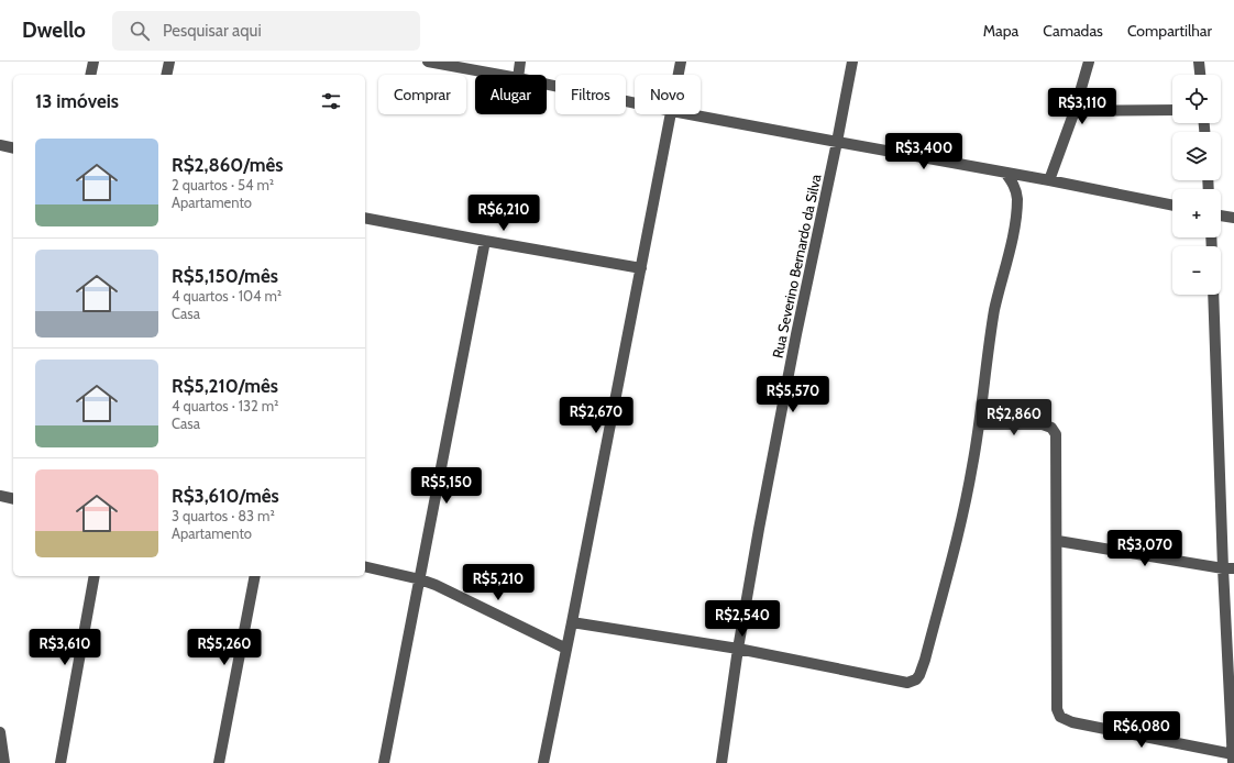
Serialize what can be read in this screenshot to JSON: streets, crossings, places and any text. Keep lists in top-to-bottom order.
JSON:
{
  "streets": {
    "street": ["Rua Severino Bernardo da Silva"]
  },
  "page": {
    "header": "Dwello",
    "search": "Pesquisar aqui",
    "nav": ["Mapa", "Camadas", "Compartilhar"],
    "map_buttons": ["+", "−"],
    "chip": [
      "Comprar",
      "Alugar",
      "Filtros",
      "Novo"
    ],
    "heading": "13 imóveis",
    "price": [
      "R$3,110",
      "R$3,400",
      "R$6,210",
      "R$5,570",
      "R$2,670",
      "R$2,860",
      "R$5,150",
      "R$3,070",
      "R$5,210",
      "R$2,540",
      "R$3,610",
      "R$5,260",
      "R$6,080"
    ],
    "list": [
      {
        "name": "R$2,860/mês",
        "note": "2 quartos · 54 m² · Apartamento"
      },
      {
        "name": "R$5,150/mês",
        "note": "4 quartos · 104 m² · Casa"
      },
      {
        "name": "R$5,210/mês",
        "note": "4 quartos · 132 m² · Casa"
      },
      {
        "name": "R$3,610/mês",
        "note": "3 quartos · 83 m² · Apartamento"
      }
    ]
  }
}
